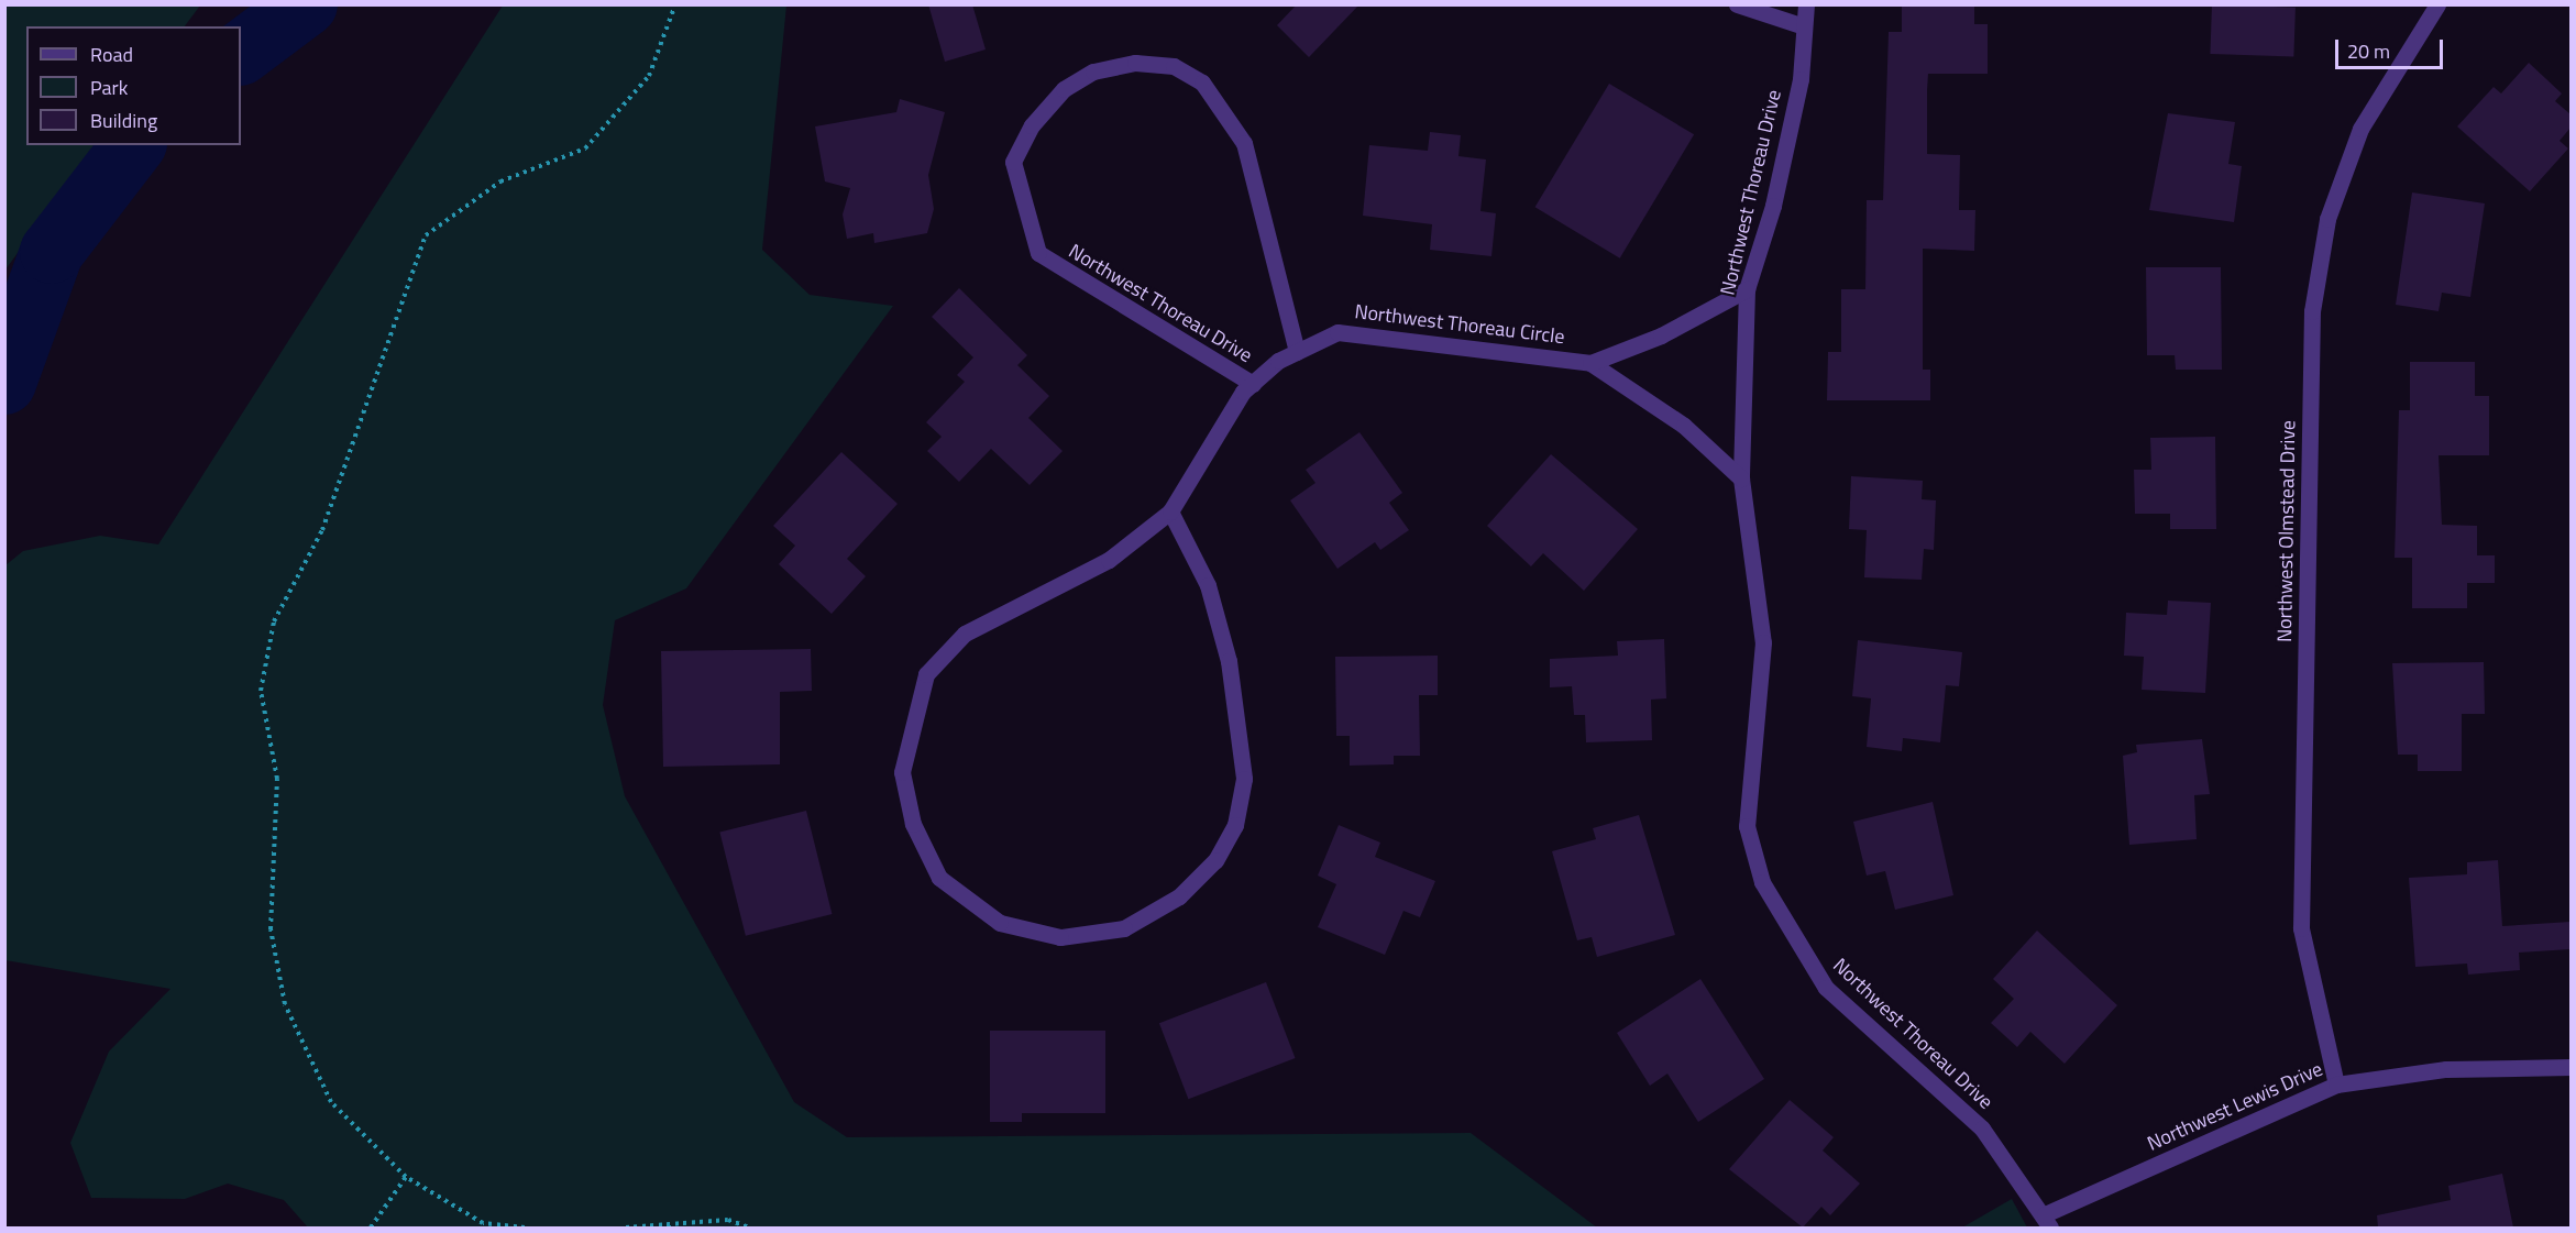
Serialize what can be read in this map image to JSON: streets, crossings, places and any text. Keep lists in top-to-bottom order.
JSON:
{
  "streets": {
    "street": [
      "Northwest Thoreau Drive",
      "Northwest Thoreau Circle",
      "Northwest Olmstead Drive",
      "Northwest Lewis Drive"
    ]
  },
  "crossings": [
    ["Northwest Thoreau Drive", "Northwest Thoreau Circle"],
    ["Northwest Thoreau Drive", "Northwest Lewis Drive"],
    ["Northwest Olmstead Drive", "Northwest Lewis Drive"]
  ],
  "legend": ["Road", "Park", "Building"],
  "scale_bar": "20 m"
}
